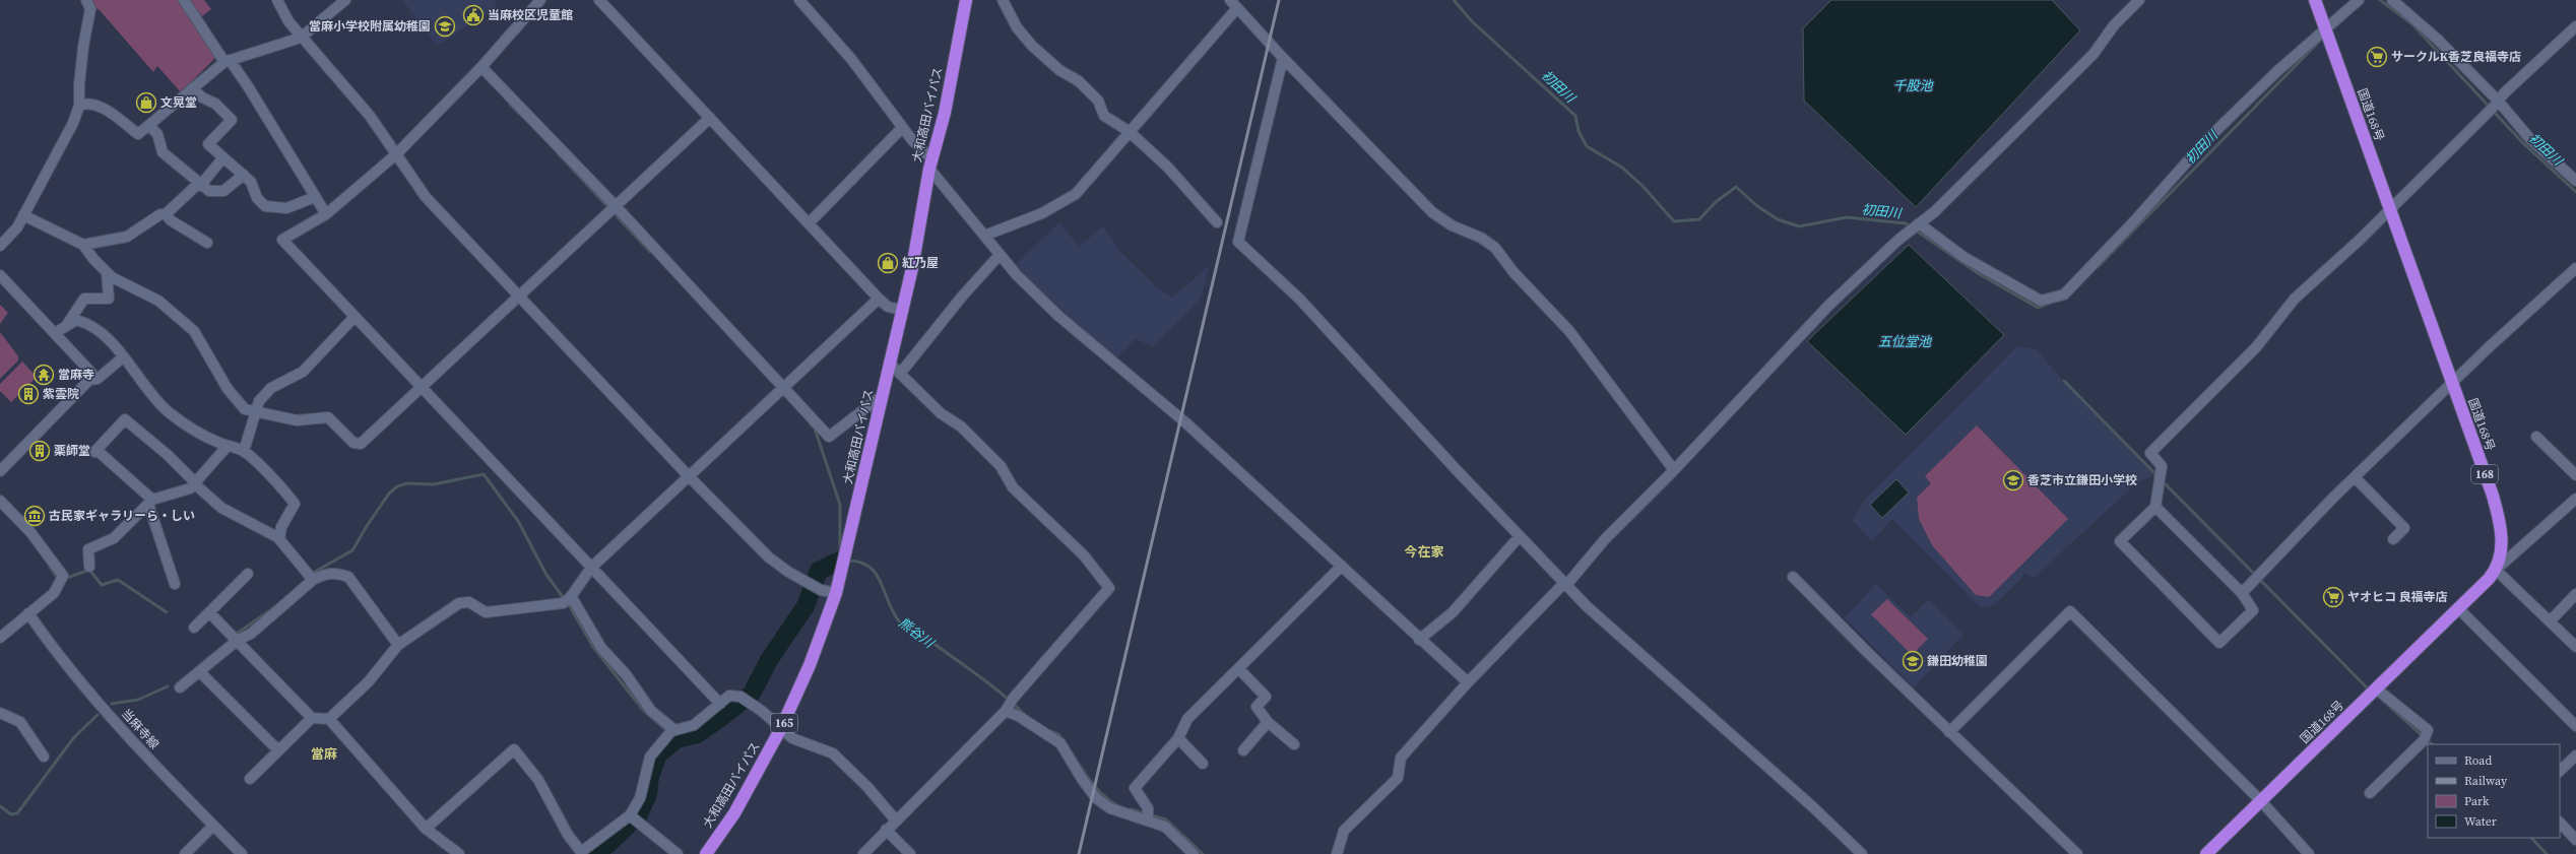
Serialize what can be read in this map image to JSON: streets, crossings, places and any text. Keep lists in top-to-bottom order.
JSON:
{
  "streets": {
    "highway": [
      "大和高田バイパス",
      "国道168号",
      "168",
      "165"
    ],
    "street": ["当麻寺線"]
  },
  "districts": ["今在家", "當麻"],
  "water": [
    "千股池",
    "初田川",
    "五位堂池",
    "熊谷川"
  ],
  "places": {
    "public building": ["当麻校区児童館"],
    "school or university": ["當麻小学校附属幼稚園", "香芝市立鎌田小学校", "鎌田幼稚園"],
    "supermarket": ["サークルK香芝良福寺店", "ヤオヒコ 良福寺店"],
    "shop": ["文晃堂", "紅乃屋"],
    "temple": ["當麻寺"],
    "building": ["紫雲院", "薬師堂"],
    "museum": ["古民家ギャラリーら・しい"]
  },
  "legend": [
    "Road",
    "Railway",
    "Park",
    "Water"
  ]
}
